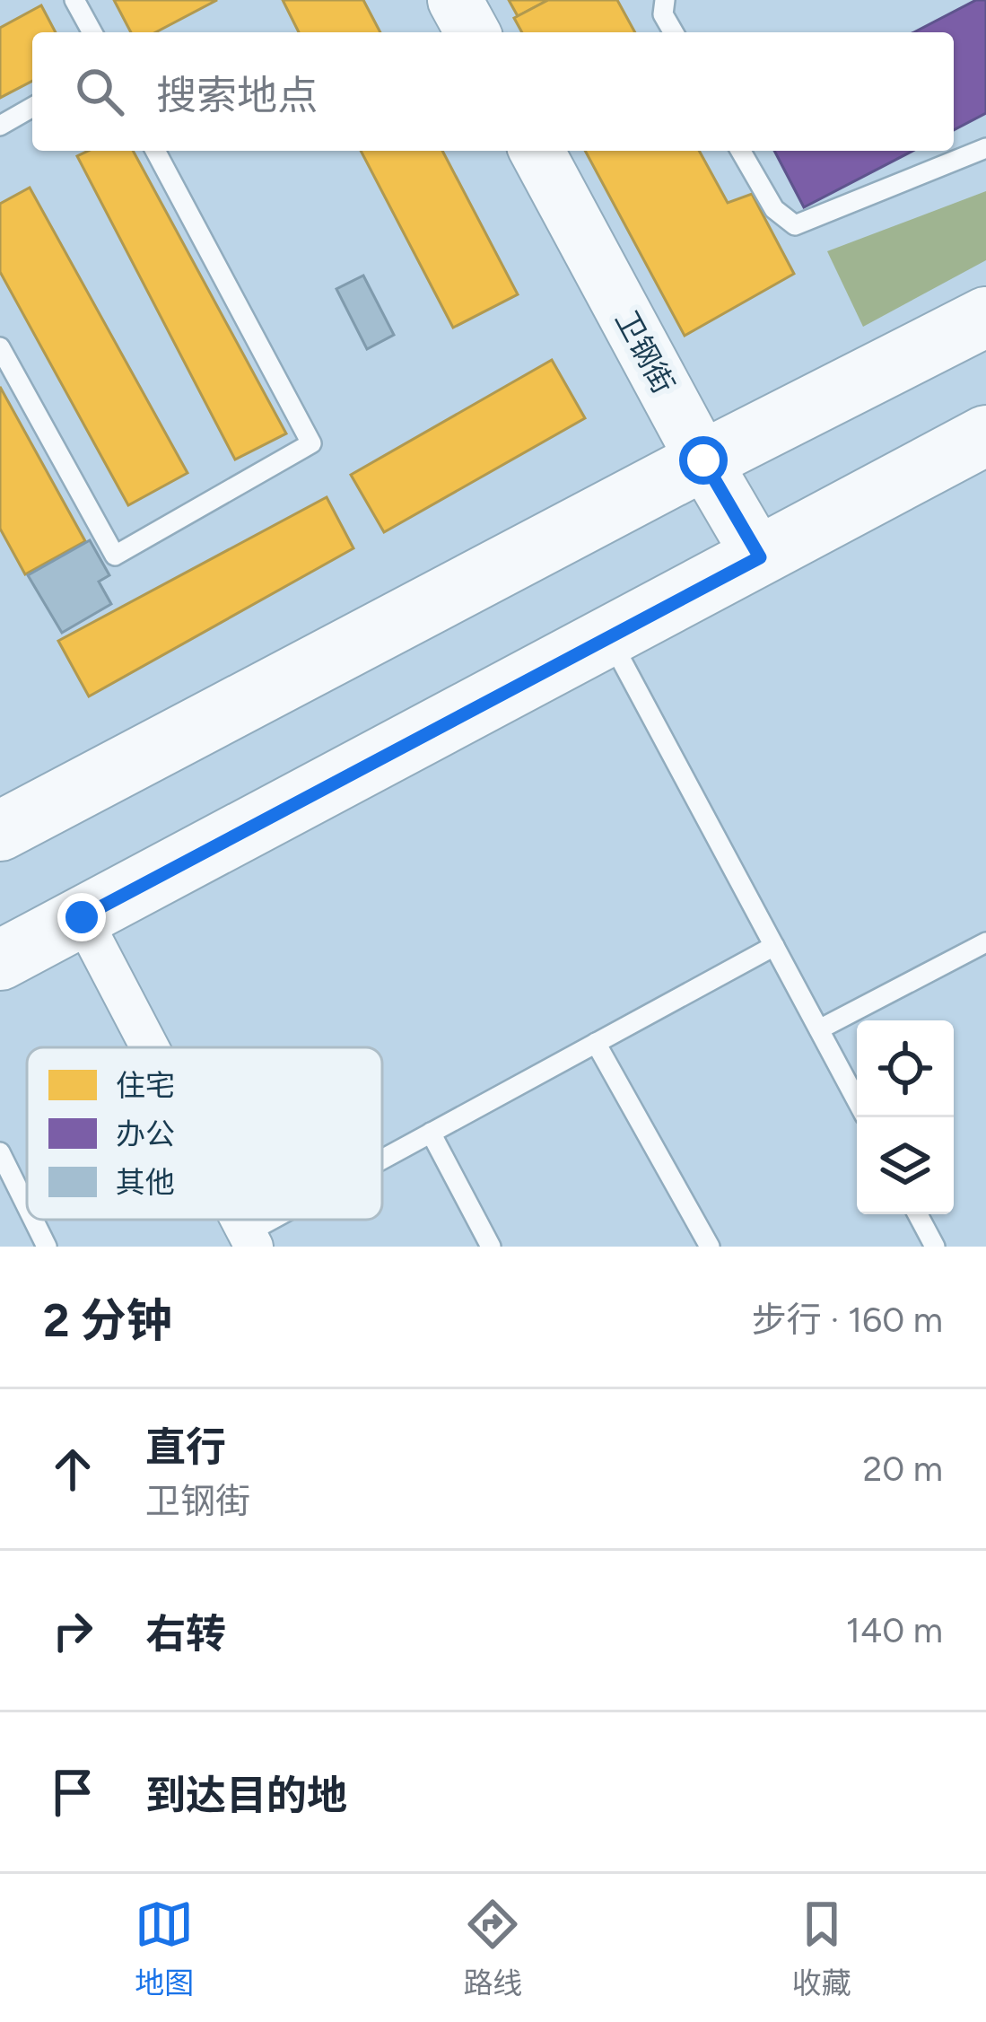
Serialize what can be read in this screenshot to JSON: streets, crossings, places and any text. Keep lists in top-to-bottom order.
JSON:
{
  "streets": {
    "street": ["卫钢街"]
  },
  "legend": ["住宅", "办公", "其他"],
  "page": {
    "search": "搜索地点",
    "heading": ["2 分钟", "步行 · 160 m"],
    "list": [
      ["直行", "卫钢街", "20 m"],
      ["右转", "140 m"],
      "到达目的地"
    ],
    "nav": ["地图", "路线", "收藏"]
  }
}
